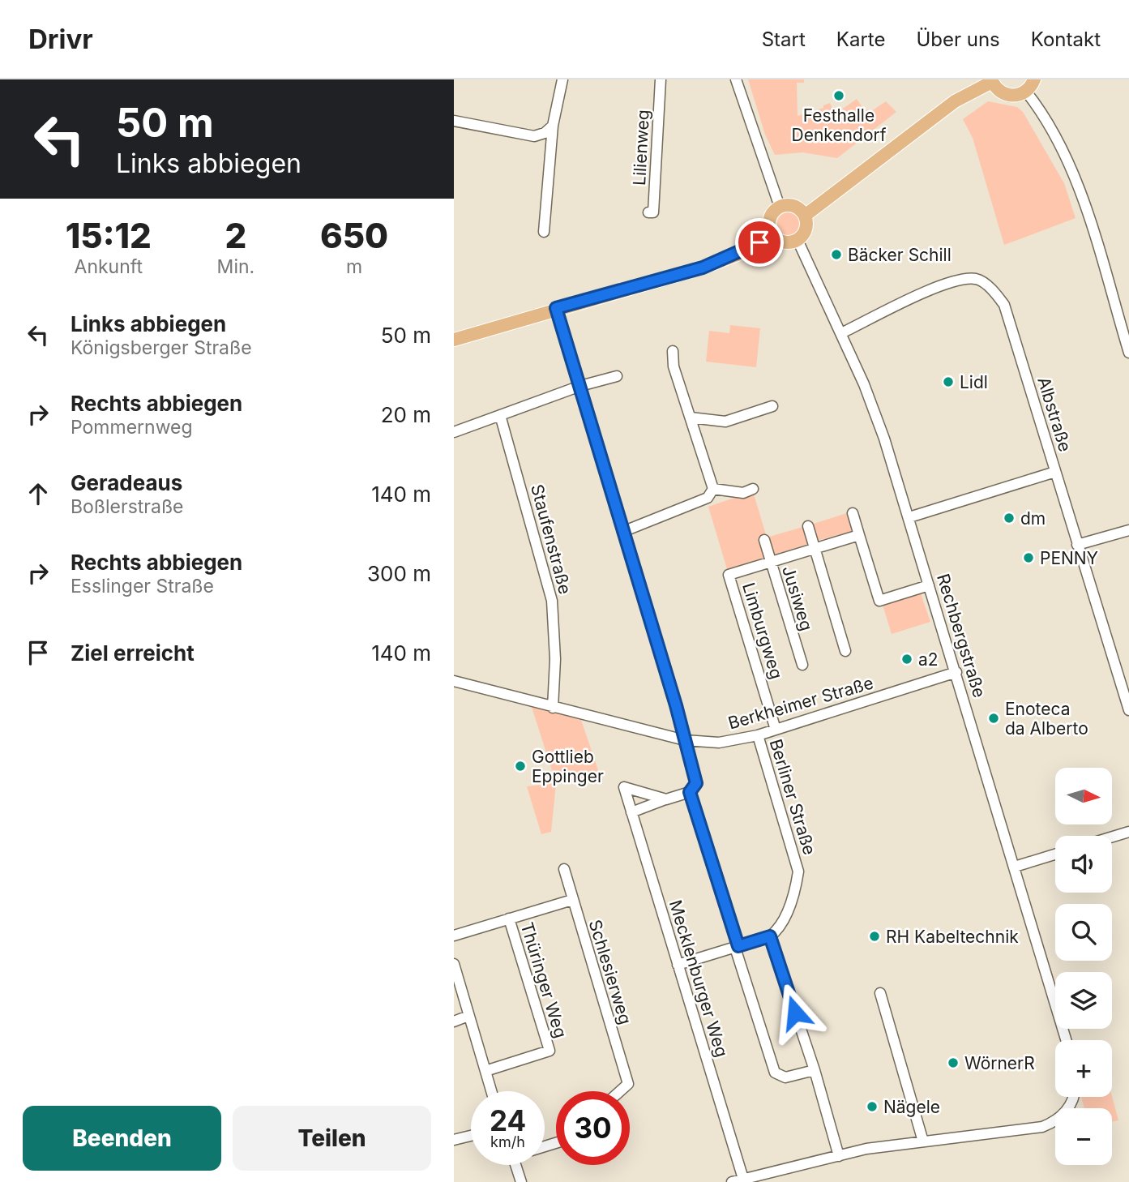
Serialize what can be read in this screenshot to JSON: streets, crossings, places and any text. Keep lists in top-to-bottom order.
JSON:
{
  "streets": {
    "street": [
      "Lilienweg",
      "Albstraße",
      "Staufenstraße",
      "Jusiweg",
      "Limburgweg",
      "Rechbergstraße",
      "Berkheimer Straße",
      "Berliner Straße",
      "Schlesierweg",
      "Mecklenburger Weg",
      "Thüringer Weg"
    ]
  },
  "crossings": [
    ["Albstraße", "Rechbergstraße"],
    ["Staufenstraße", "Berkheimer Straße"],
    ["Jusiweg", "Limburgweg"],
    ["Limburgweg", "Berkheimer Straße"],
    ["Rechbergstraße", "Berkheimer Straße"],
    ["Berkheimer Straße", "Berliner Straße"]
  ],
  "places": [
    "Festhalle Denkendorf",
    "Bäcker Schill",
    "Lidl",
    "dm",
    "PENNY",
    "a2",
    "Enoteca da Alberto",
    "Gottlieb Eppinger",
    "RH Kabeltechnik",
    "WörnerR",
    "Nägele"
  ],
  "north": "right",
  "page": {
    "header": "Drivr",
    "nav": [
      "Start",
      "Karte",
      "Über uns",
      "Kontakt"
    ],
    "turn": ["50 m", "Links abbiegen"],
    "eta": [
      "15:12",
      "Ankunft",
      "2",
      "Min.",
      "650",
      "m"
    ],
    "list": [
      {
        "name": "Links abbiegen",
        "note": "Königsberger Straße",
        "value": "50 m"
      },
      {
        "name": "Rechts abbiegen",
        "note": "Pommernweg",
        "value": "20 m"
      },
      {
        "name": "Geradeaus",
        "note": "Boßlerstraße",
        "value": "140 m"
      },
      {
        "name": "Rechts abbiegen",
        "note": "Esslinger Straße",
        "value": "300 m"
      },
      {
        "name": "Ziel erreicht",
        "value": "140 m"
      }
    ],
    "map_buttons": ["+", "−"],
    "speed": "24 km/h",
    "limit": "30",
    "buttons": ["Beenden", "Teilen"]
  }
}
